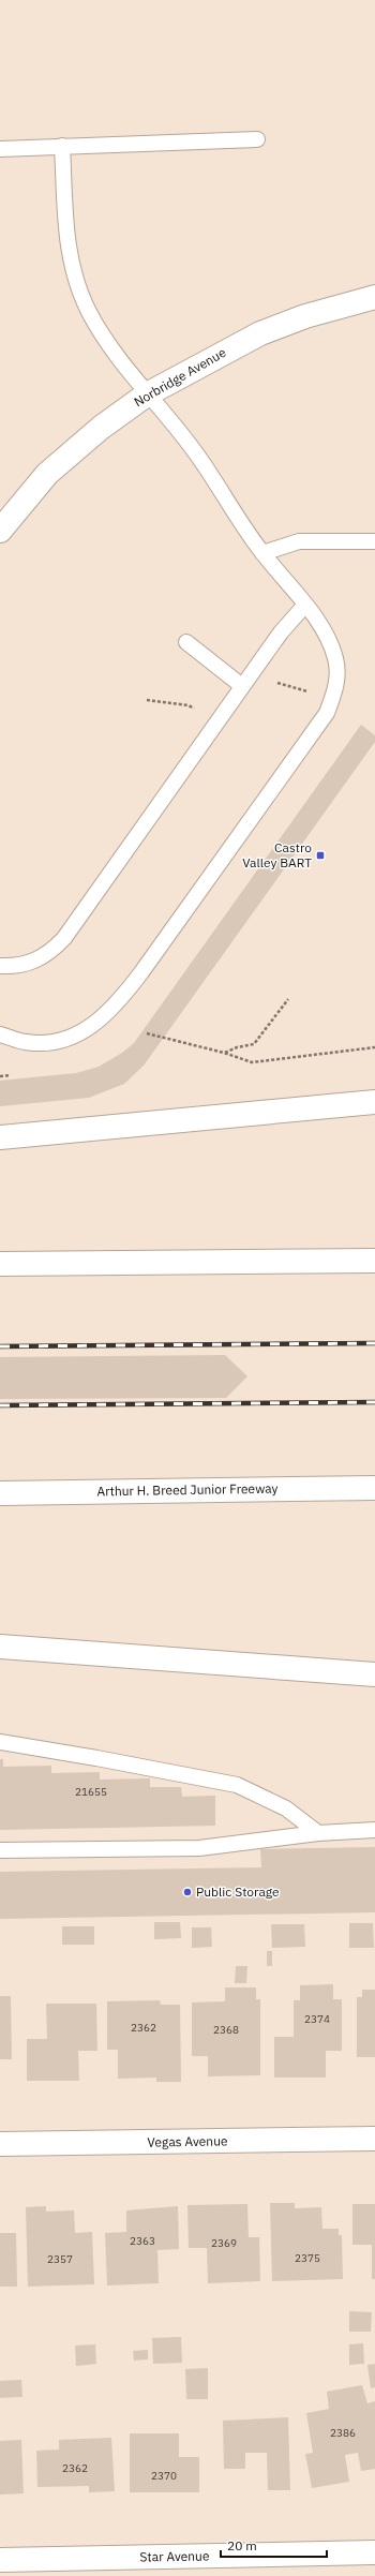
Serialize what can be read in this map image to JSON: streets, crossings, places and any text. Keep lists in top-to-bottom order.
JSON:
{
  "streets": {
    "main road": [
      "Norbridge Avenue",
      "Arthur H. Breed Junior Freeway",
      "Vegas Avenue",
      "Star Avenue"
    ]
  },
  "places": {
    "transit": ["Castro Valley BART"],
    "other": ["Public Storage"]
  },
  "house_numbers": [
    "21655",
    "2374",
    "2362",
    "2368",
    "2363",
    "2369",
    "2375",
    "2357",
    "2386",
    "2362",
    "2370"
  ],
  "scale_bar": "20 m"
}
